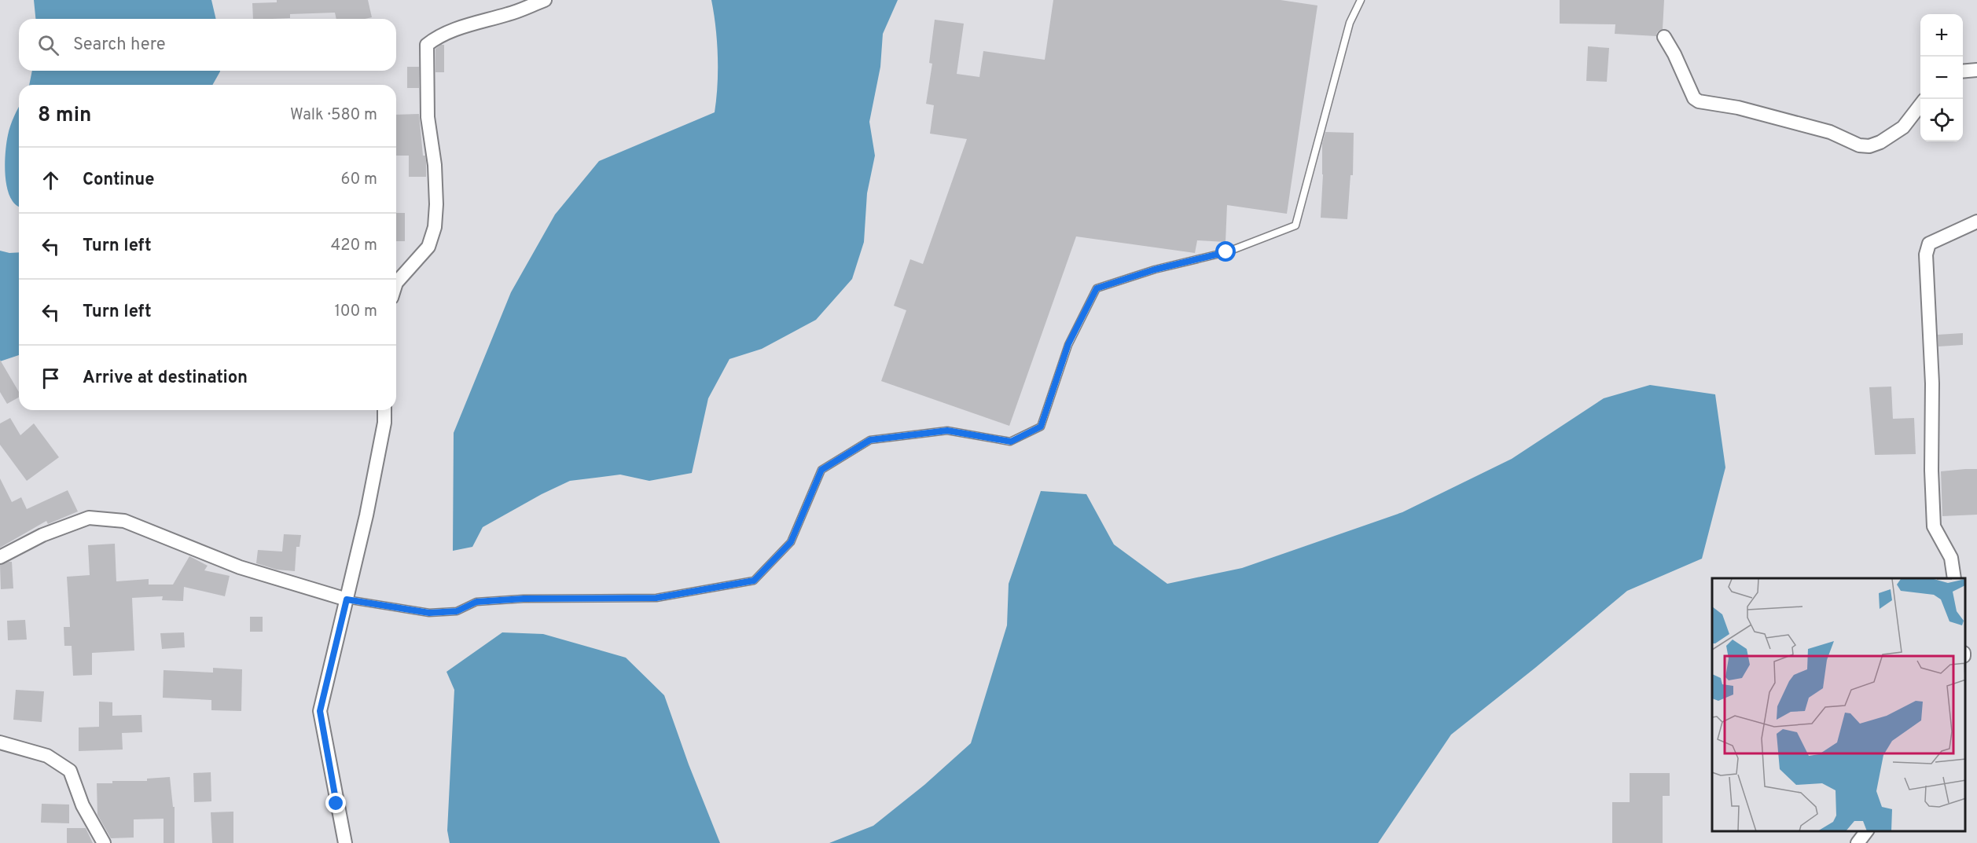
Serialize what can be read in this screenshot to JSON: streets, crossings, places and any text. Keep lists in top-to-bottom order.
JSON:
{
  "page": {
    "map_buttons": ["+", "−"],
    "search": "Search here",
    "heading": ["8 min", "Walk · 580 m"],
    "list": [
      ["Continue", "60 m"],
      ["Turn left", "420 m"],
      ["Turn left", "100 m"],
      "Arrive at destination"
    ]
  }
}
